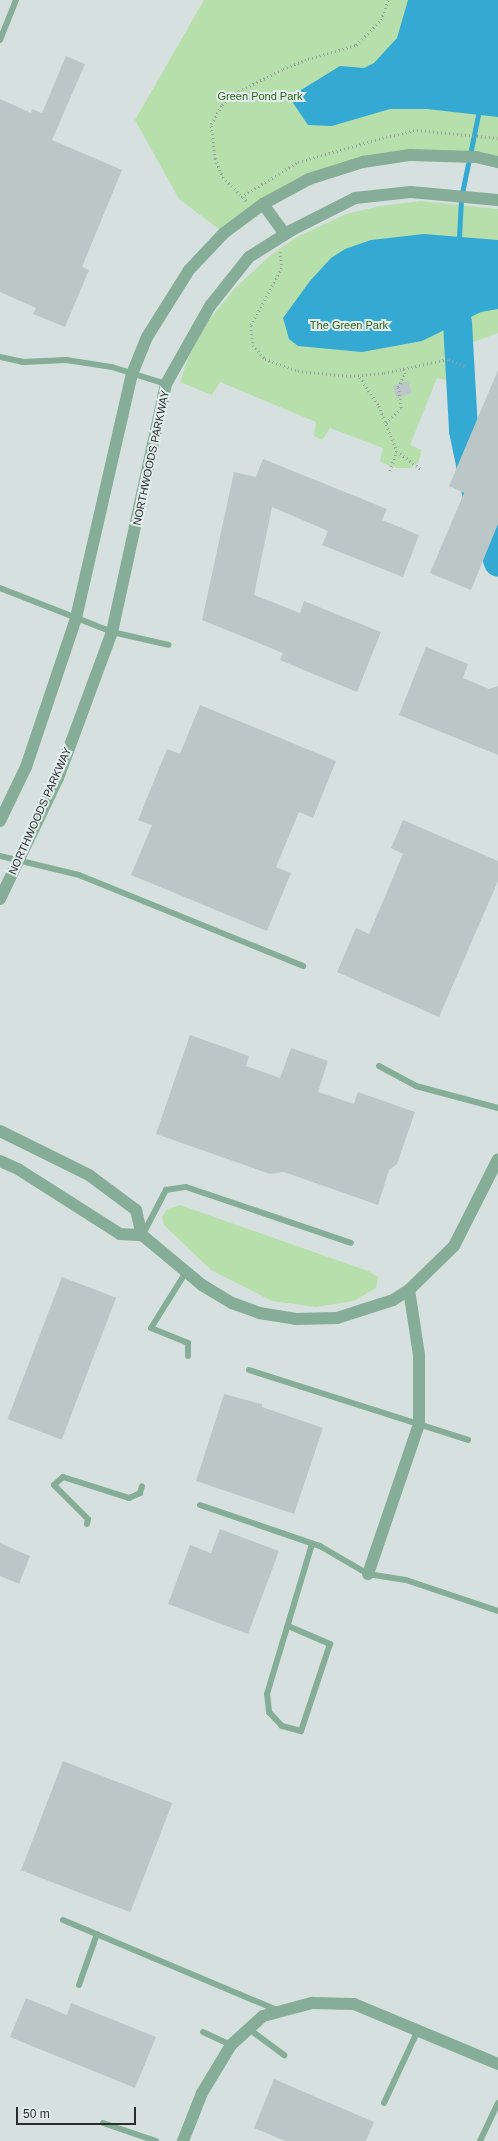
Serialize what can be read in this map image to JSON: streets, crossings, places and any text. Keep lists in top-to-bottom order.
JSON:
{
  "streets": {
    "street": ["NORTHWOODS PARKWAY"]
  },
  "parks": ["Green Pond Park", "The Green Park"],
  "scale_bar": "50 m"
}
